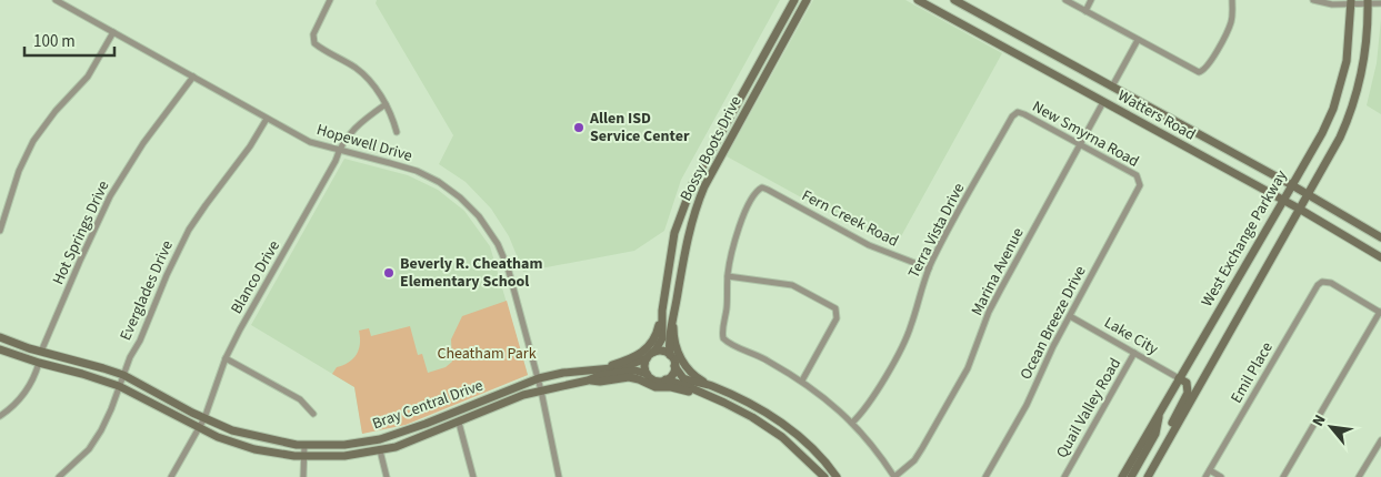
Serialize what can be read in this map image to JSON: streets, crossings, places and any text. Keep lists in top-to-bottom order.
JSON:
{
  "streets": {
    "street": [
      "Watters Road",
      "New Smyrna Road",
      "Hopewell Drive",
      "Bossy Boots Drive",
      "Fern Creek Road",
      "Terra Vista Drive",
      "Hot Springs Drive",
      "West Exchange Parkway",
      "Marina Avenue",
      "Blanco Drive",
      "Everglades Drive",
      "Ocean Breeze Drive",
      "Lake City",
      "Emil Place",
      "Bray Central Drive",
      "Quail Valley Road"
    ]
  },
  "crossings": [
    ["Watters Road", "West Exchange Parkway"],
    ["Watters Road", "Marina Avenue"],
    ["New Smyrna Road", "Terra Vista Drive"],
    ["New Smyrna Road", "Marina Avenue"],
    ["New Smyrna Road", "Ocean Breeze Drive"],
    ["Hopewell Drive", "Hot Springs Drive"],
    ["Hopewell Drive", "Blanco Drive"],
    ["Hopewell Drive", "Everglades Drive"],
    ["Hopewell Drive", "Bray Central Drive"],
    ["Bossy Boots Drive", "Bray Central Drive"],
    ["Fern Creek Road", "Terra Vista Drive"],
    ["Hot Springs Drive", "Bray Central Drive"],
    ["West Exchange Parkway", "Lake City"],
    ["Blanco Drive", "Bray Central Drive"],
    ["Everglades Drive", "Bray Central Drive"],
    ["Ocean Breeze Drive", "Lake City"],
    ["Lake City", "Quail Valley Road"]
  ],
  "parks": ["Cheatham Park"],
  "places": ["Allen ISD Service Center", "Beverly R. Cheatham Elementary School"],
  "scale_bar": "100 m",
  "north": "top left"
}
